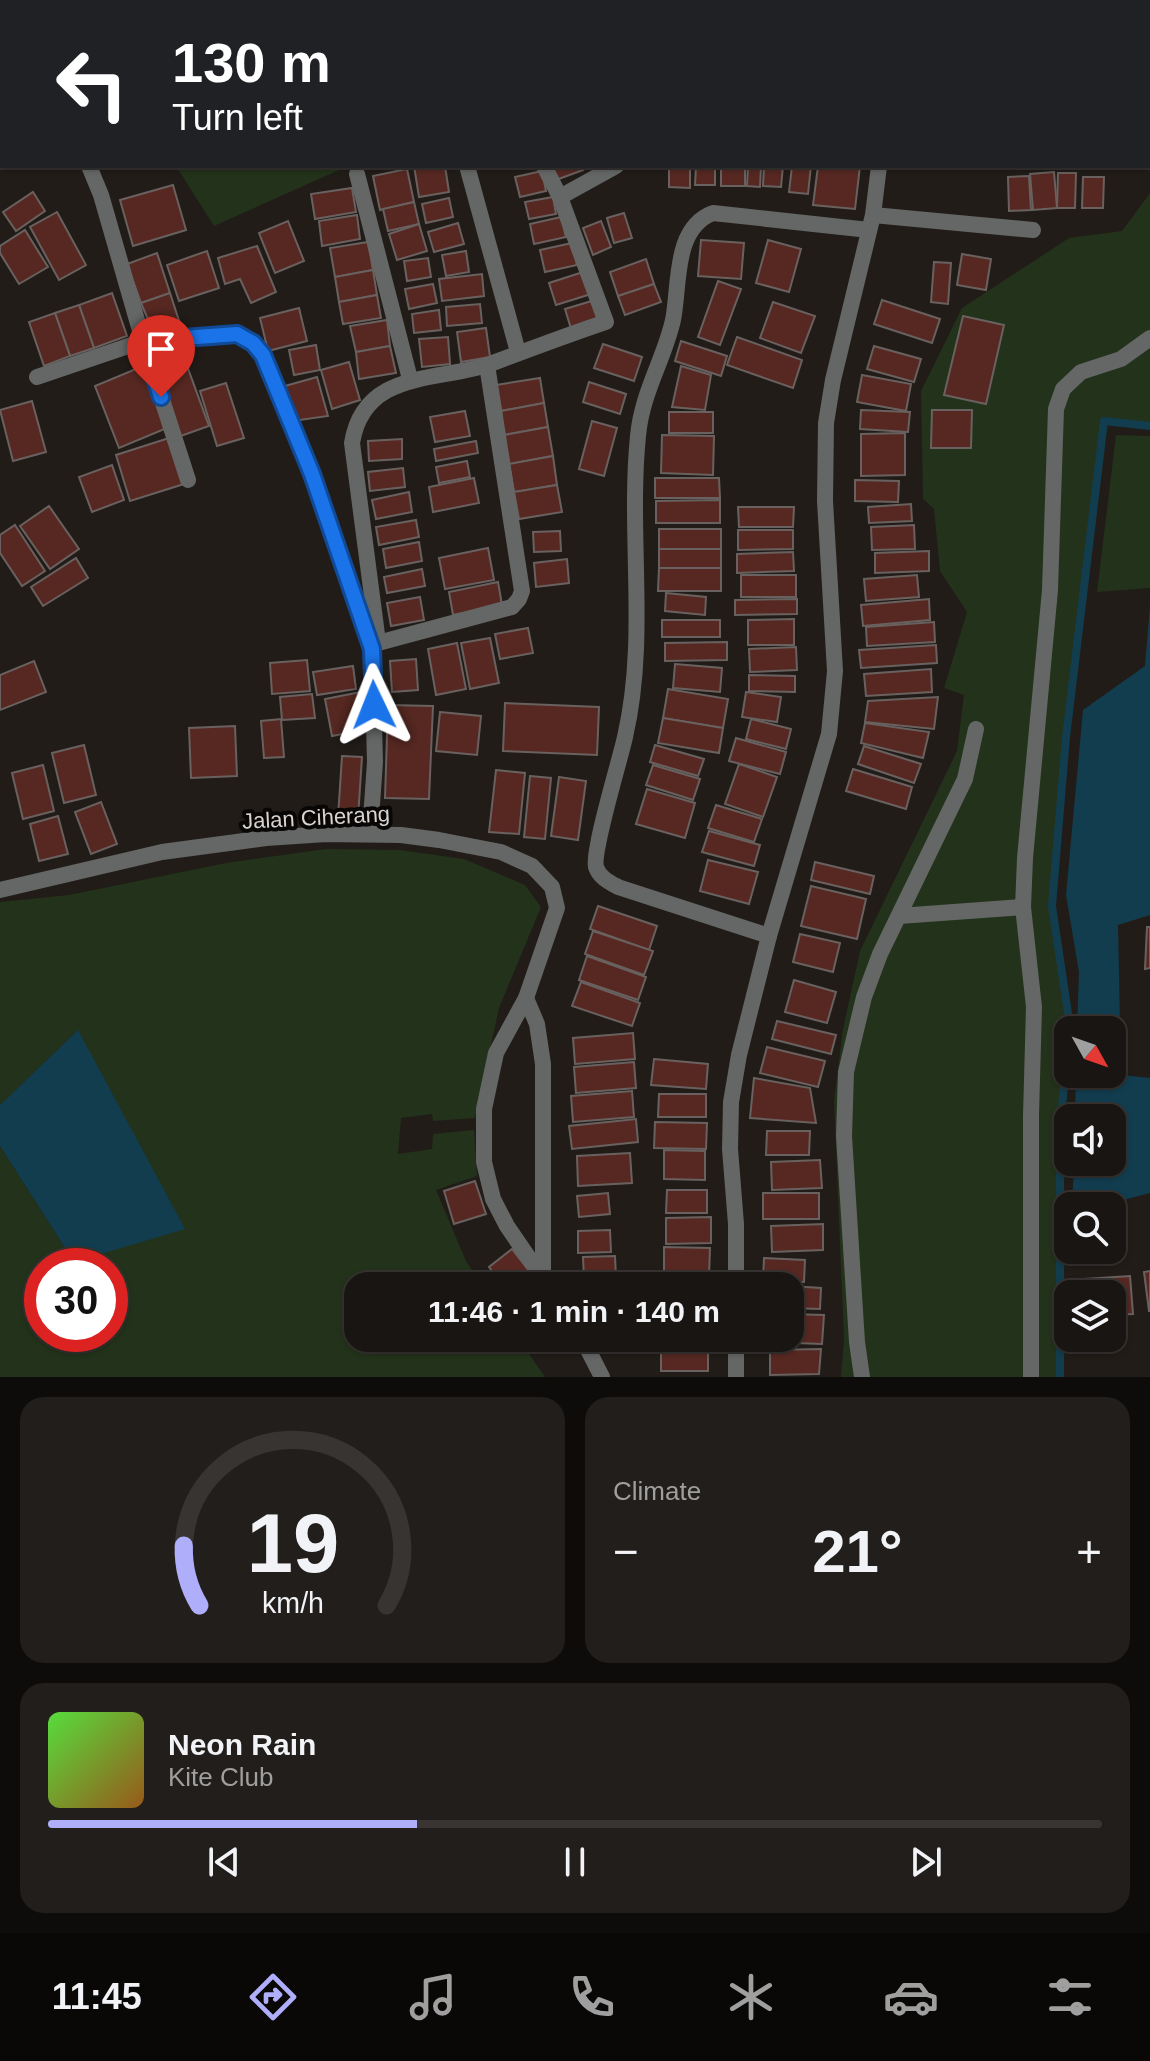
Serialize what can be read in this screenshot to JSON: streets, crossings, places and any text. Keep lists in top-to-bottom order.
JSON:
{
  "streets": {
    "street": ["Jalan Ciherang"]
  },
  "north": "bottom right",
  "page": {
    "turn": ["130 m", "Turn left"],
    "limit": "30",
    "trip": "11:46 · 1 min · 140 m",
    "tile": "Climate",
    "heat": ["−", "21°", "+"],
    "song": ["Neon Rain", "Kite Club"],
    "tabs": "11:45",
    "gauge": ["19", "km/h"]
  }
}
